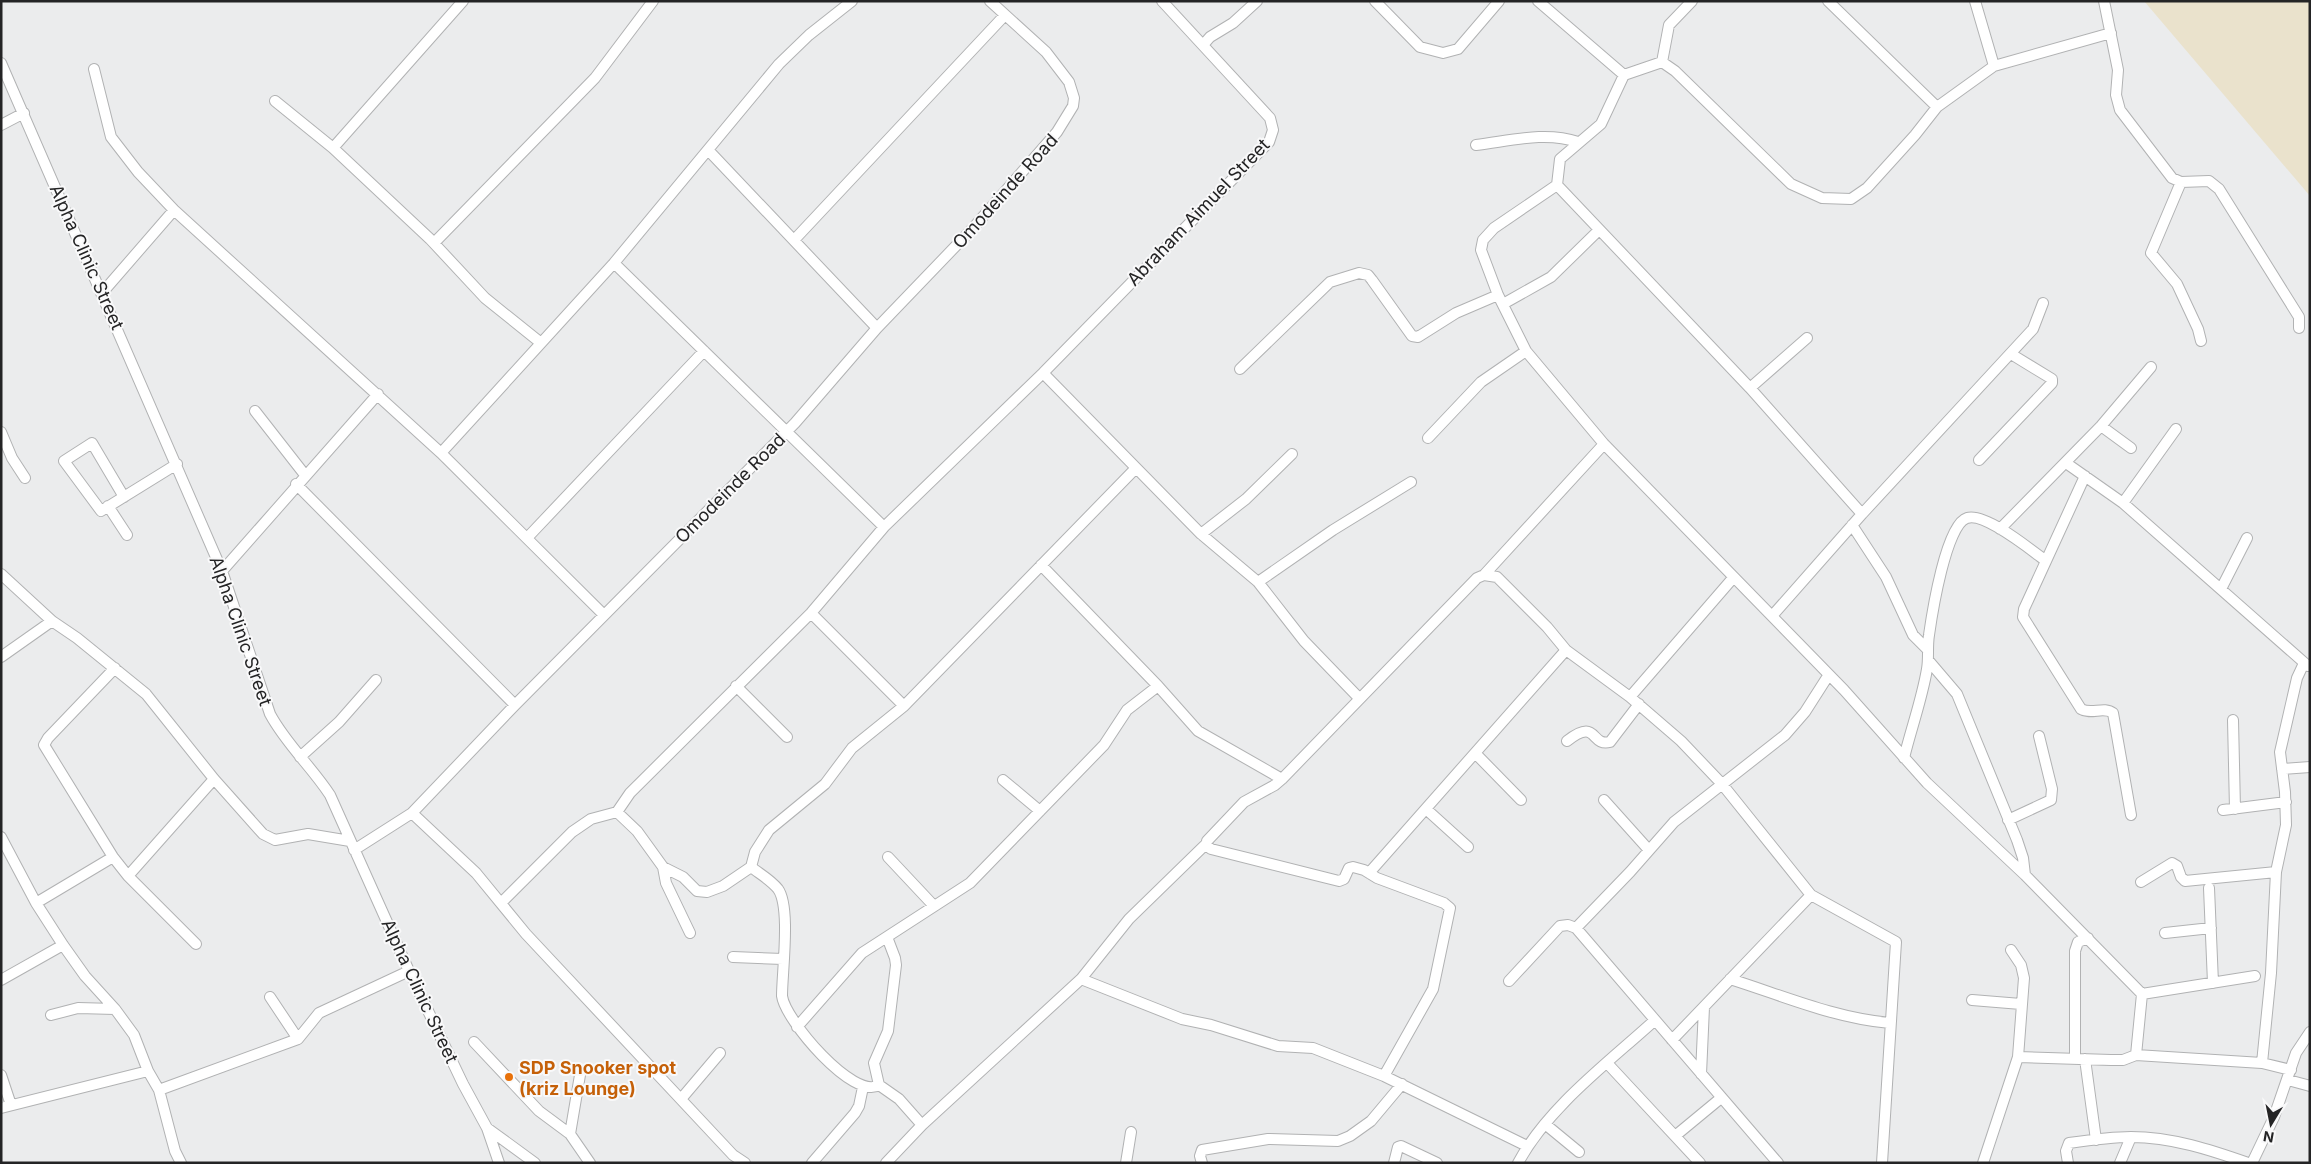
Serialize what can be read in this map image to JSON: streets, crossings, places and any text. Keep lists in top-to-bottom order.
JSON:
{
  "streets": {
    "street": ["Omodeinde Road", "Abraham Aimuel Street", "Alpha Clinic Street"]
  },
  "crossings": [
    ["Omodeinde Road", "Alpha Clinic Street"]
  ],
  "places": ["SDP Snooker spot (kriz Lounge)"],
  "north": "bottom"
}
